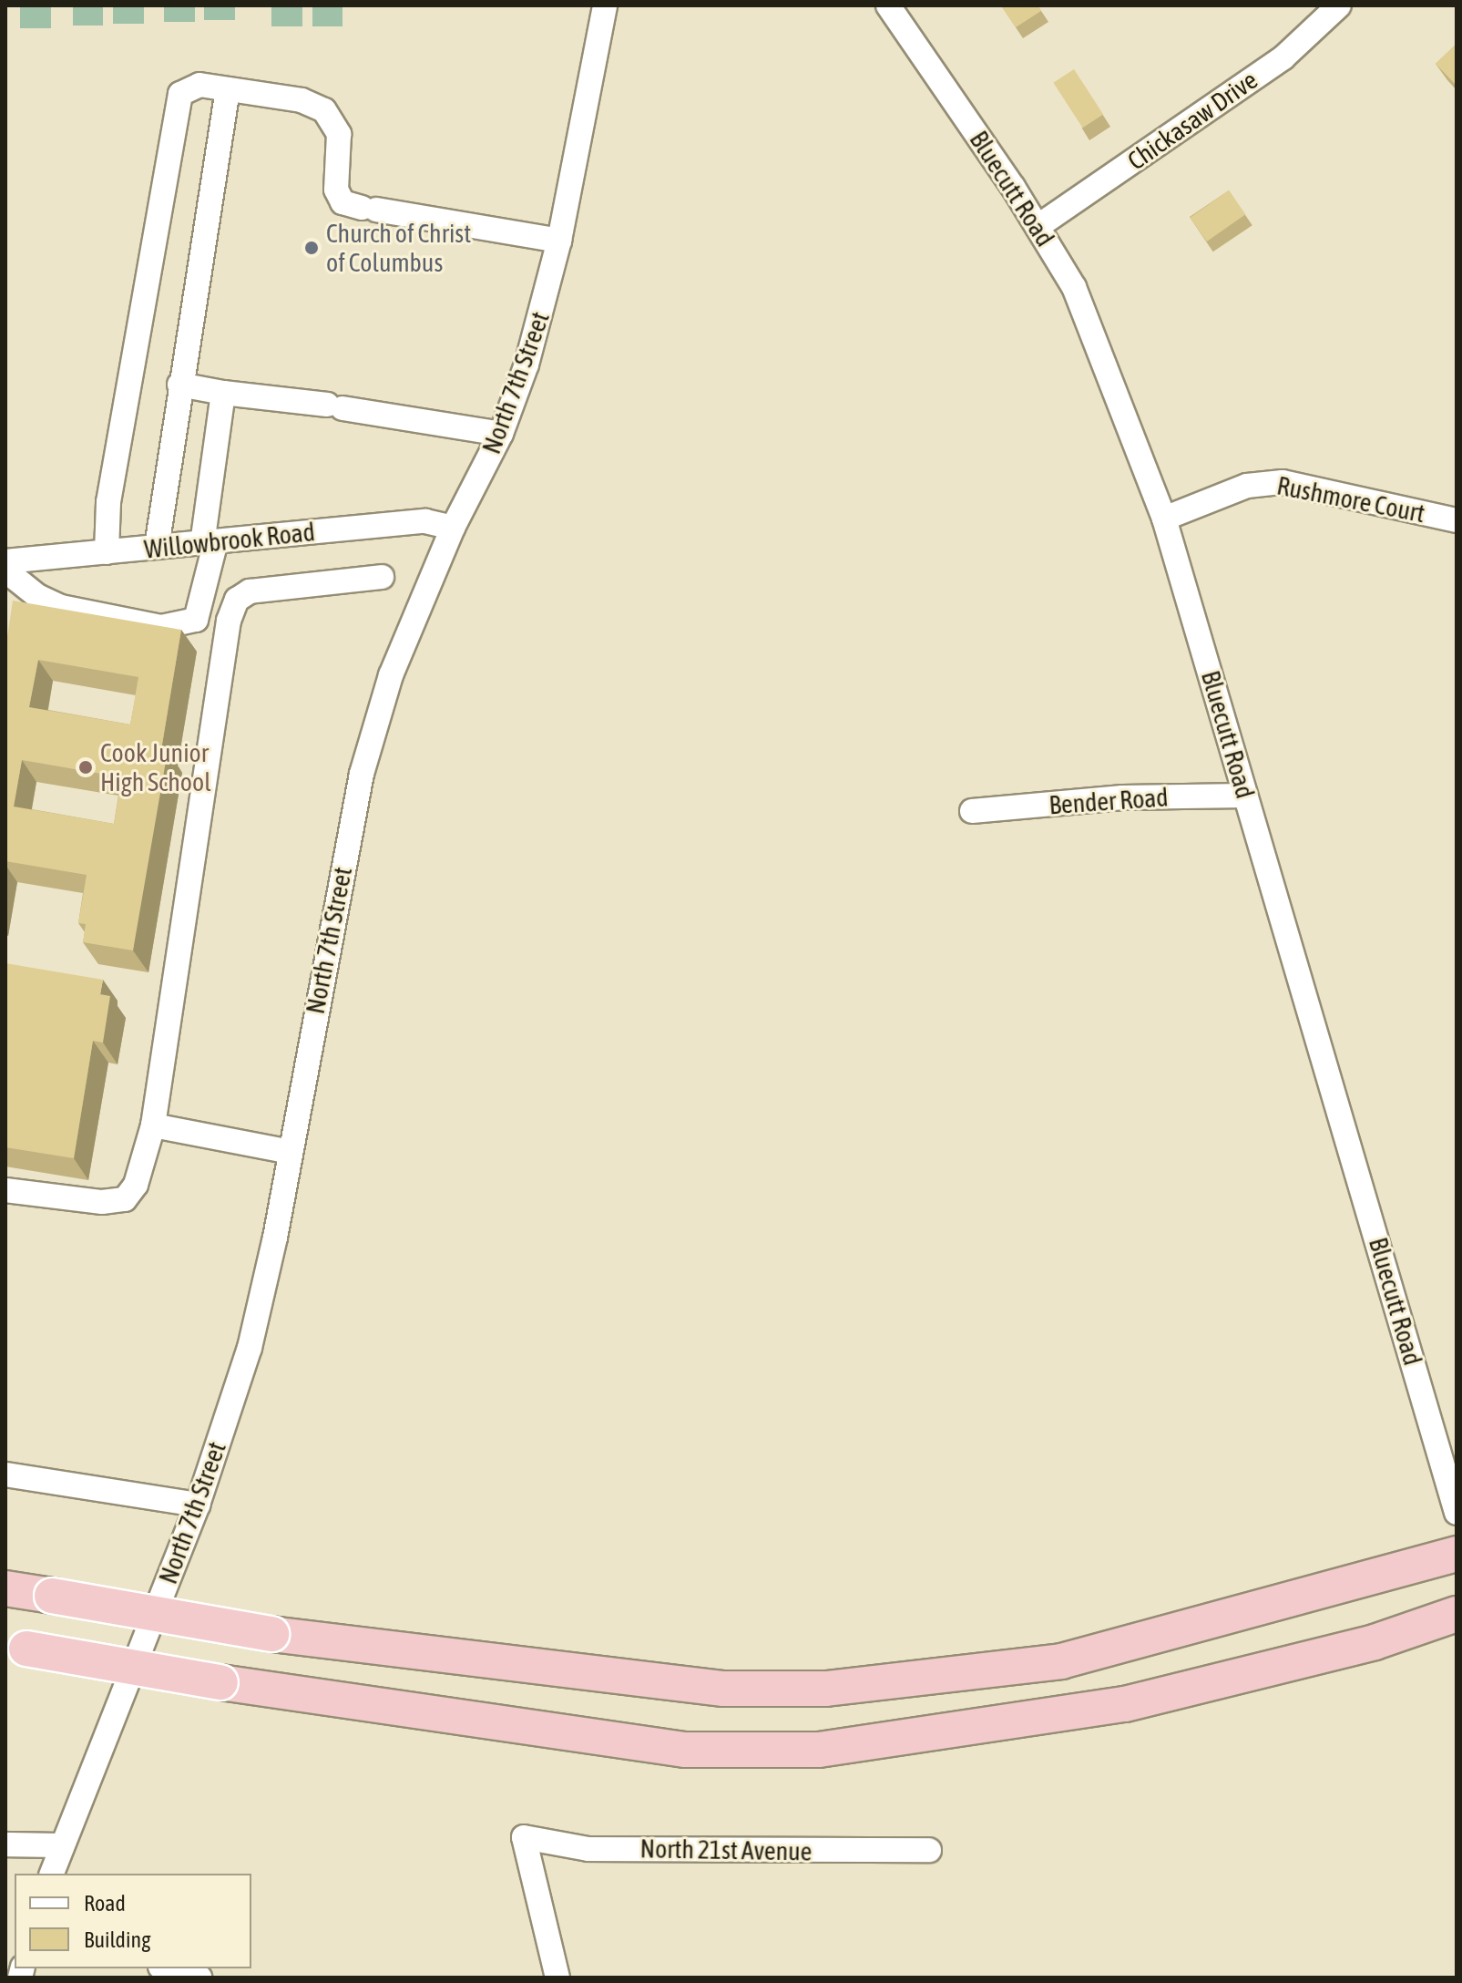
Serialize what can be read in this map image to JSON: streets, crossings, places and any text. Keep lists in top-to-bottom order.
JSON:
{
  "streets": {
    "street": [
      "Chickasaw Drive",
      "Bluecutt Road",
      "North 7th Street",
      "Rushmore Court",
      "Willowbrook Road",
      "Bender Road",
      "North 21st Avenue"
    ]
  },
  "crossings": [
    ["Chickasaw Drive", "Bluecutt Road"],
    ["Bluecutt Road", "Rushmore Court"],
    ["Bluecutt Road", "Bender Road"],
    ["North 7th Street", "Willowbrook Road"]
  ],
  "places": ["Church of Christ of Columbus", "Cook Junior High School"],
  "legend": ["Road", "Building"]
}
